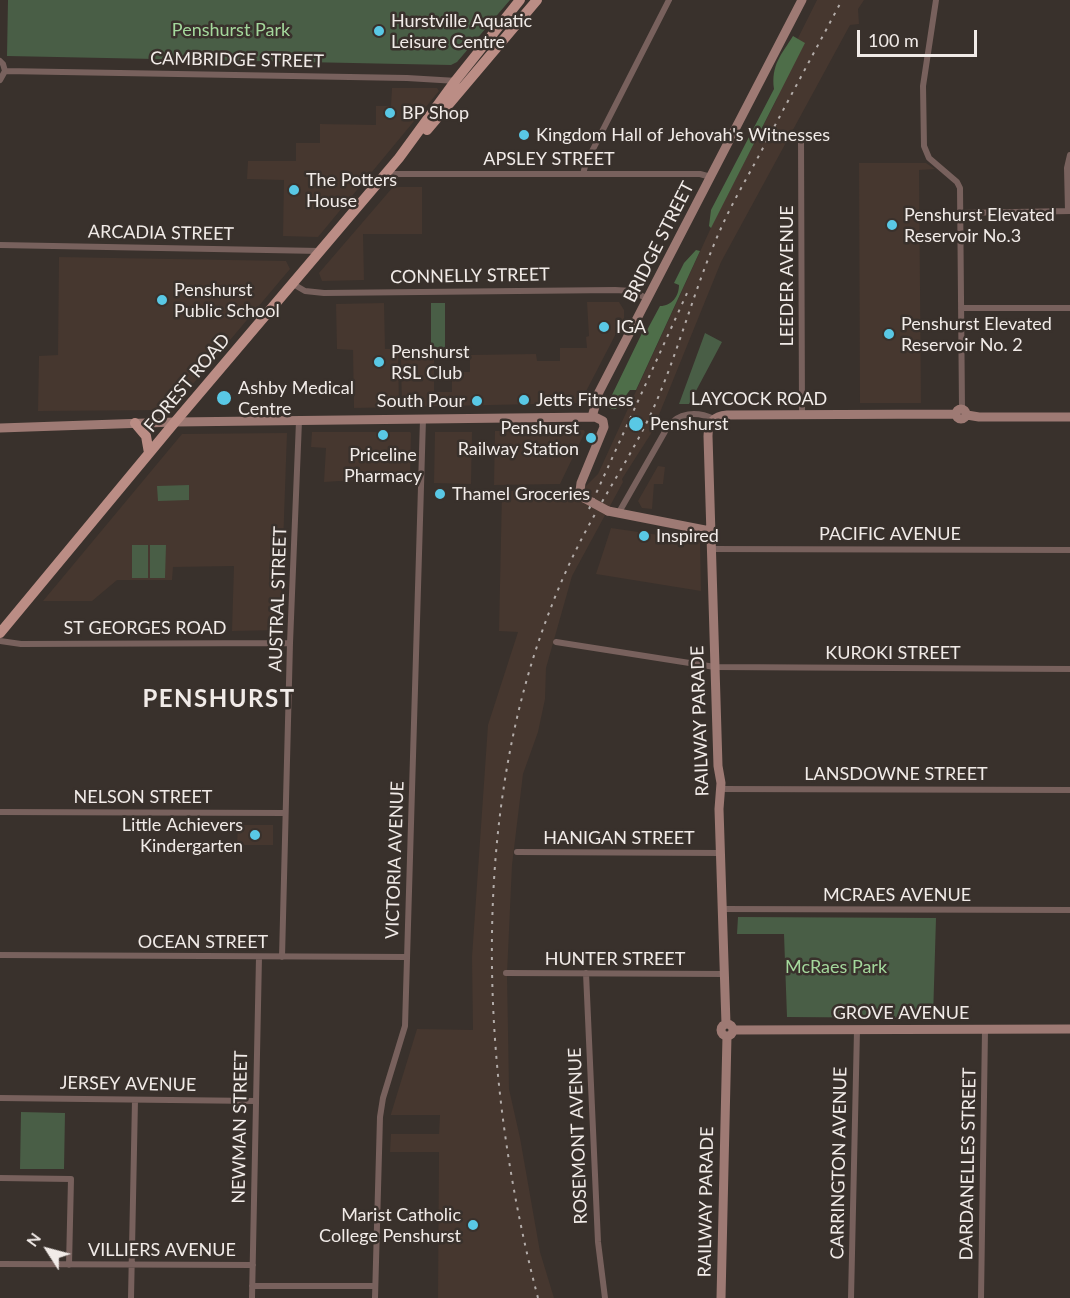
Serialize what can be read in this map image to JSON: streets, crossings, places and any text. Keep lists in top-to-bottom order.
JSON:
{
  "streets": {
    "main road": ["FOREST ROAD"],
    "street": [
      "CAMBRIDGE STREET",
      "APSLEY STREET",
      "ARCADIA STREET",
      "BRIDGE STREET",
      "CONNELLY STREET",
      "LEEDER AVENUE",
      "LAYCOCK ROAD",
      "PACIFIC AVENUE",
      "AUSTRAL STREET",
      "ST GEORGES ROAD",
      "KUROKI STREET",
      "RAILWAY PARADE",
      "LANSDOWNE STREET",
      "NELSON STREET",
      "HANIGAN STREET",
      "VICTORIA AVENUE",
      "MCRAES AVENUE",
      "OCEAN STREET",
      "HUNTER STREET",
      "GROVE AVENUE",
      "JERSEY AVENUE",
      "NEWMAN STREET",
      "ROSEMONT AVENUE",
      "CARRINGTON AVENUE",
      "DARDANELLES STREET",
      "VILLIERS AVENUE"
    ]
  },
  "crossings": [
    ["CAMBRIDGE STREET", "FOREST ROAD"],
    ["APSLEY STREET", "BRIDGE STREET"],
    ["APSLEY STREET", "FOREST ROAD"],
    ["ARCADIA STREET", "FOREST ROAD"],
    ["BRIDGE STREET", "CONNELLY STREET"],
    ["CONNELLY STREET", "FOREST ROAD"],
    ["LEEDER AVENUE", "LAYCOCK ROAD"],
    ["LAYCOCK ROAD", "RAILWAY PARADE"],
    ["PACIFIC AVENUE", "RAILWAY PARADE"],
    ["AUSTRAL STREET", "ST GEORGES ROAD"],
    ["AUSTRAL STREET", "NELSON STREET"],
    ["AUSTRAL STREET", "OCEAN STREET"],
    ["KUROKI STREET", "RAILWAY PARADE"],
    ["RAILWAY PARADE", "LANSDOWNE STREET"],
    ["RAILWAY PARADE", "HANIGAN STREET"],
    ["RAILWAY PARADE", "MCRAES AVENUE"],
    ["RAILWAY PARADE", "HUNTER STREET"],
    ["RAILWAY PARADE", "GROVE AVENUE"],
    ["VICTORIA AVENUE", "OCEAN STREET"],
    ["OCEAN STREET", "NEWMAN STREET"],
    ["HUNTER STREET", "ROSEMONT AVENUE"],
    ["GROVE AVENUE", "CARRINGTON AVENUE"],
    ["GROVE AVENUE", "DARDANELLES STREET"],
    ["JERSEY AVENUE", "NEWMAN STREET"],
    ["NEWMAN STREET", "VILLIERS AVENUE"]
  ],
  "districts": ["PENSHURST"],
  "parks": ["Penshurst Park", "McRaes Park"],
  "places": [
    "Hurstville Aquatic Leisure Centre",
    "BP Shop",
    "Kingdom Hall of Jehovah's Witnesses",
    "The Potters House",
    "Penshurst Elevated Reservoir No.3",
    "Penshurst Public School",
    "IGA",
    "Penshurst Elevated Reservoir No. 2",
    "Penshurst RSL Club",
    "Ashby Medical Centre",
    "Jetts Fitness",
    "South Pour",
    "Penshurst",
    "Priceline Pharmacy",
    "Penshurst Railway Station",
    "Thamel Groceries",
    "Inspired",
    "Little Achievers Kindergarten",
    "Marist Catholic College Penshurst"
  ],
  "scale_bar": "100 m",
  "north": "top left"
}
